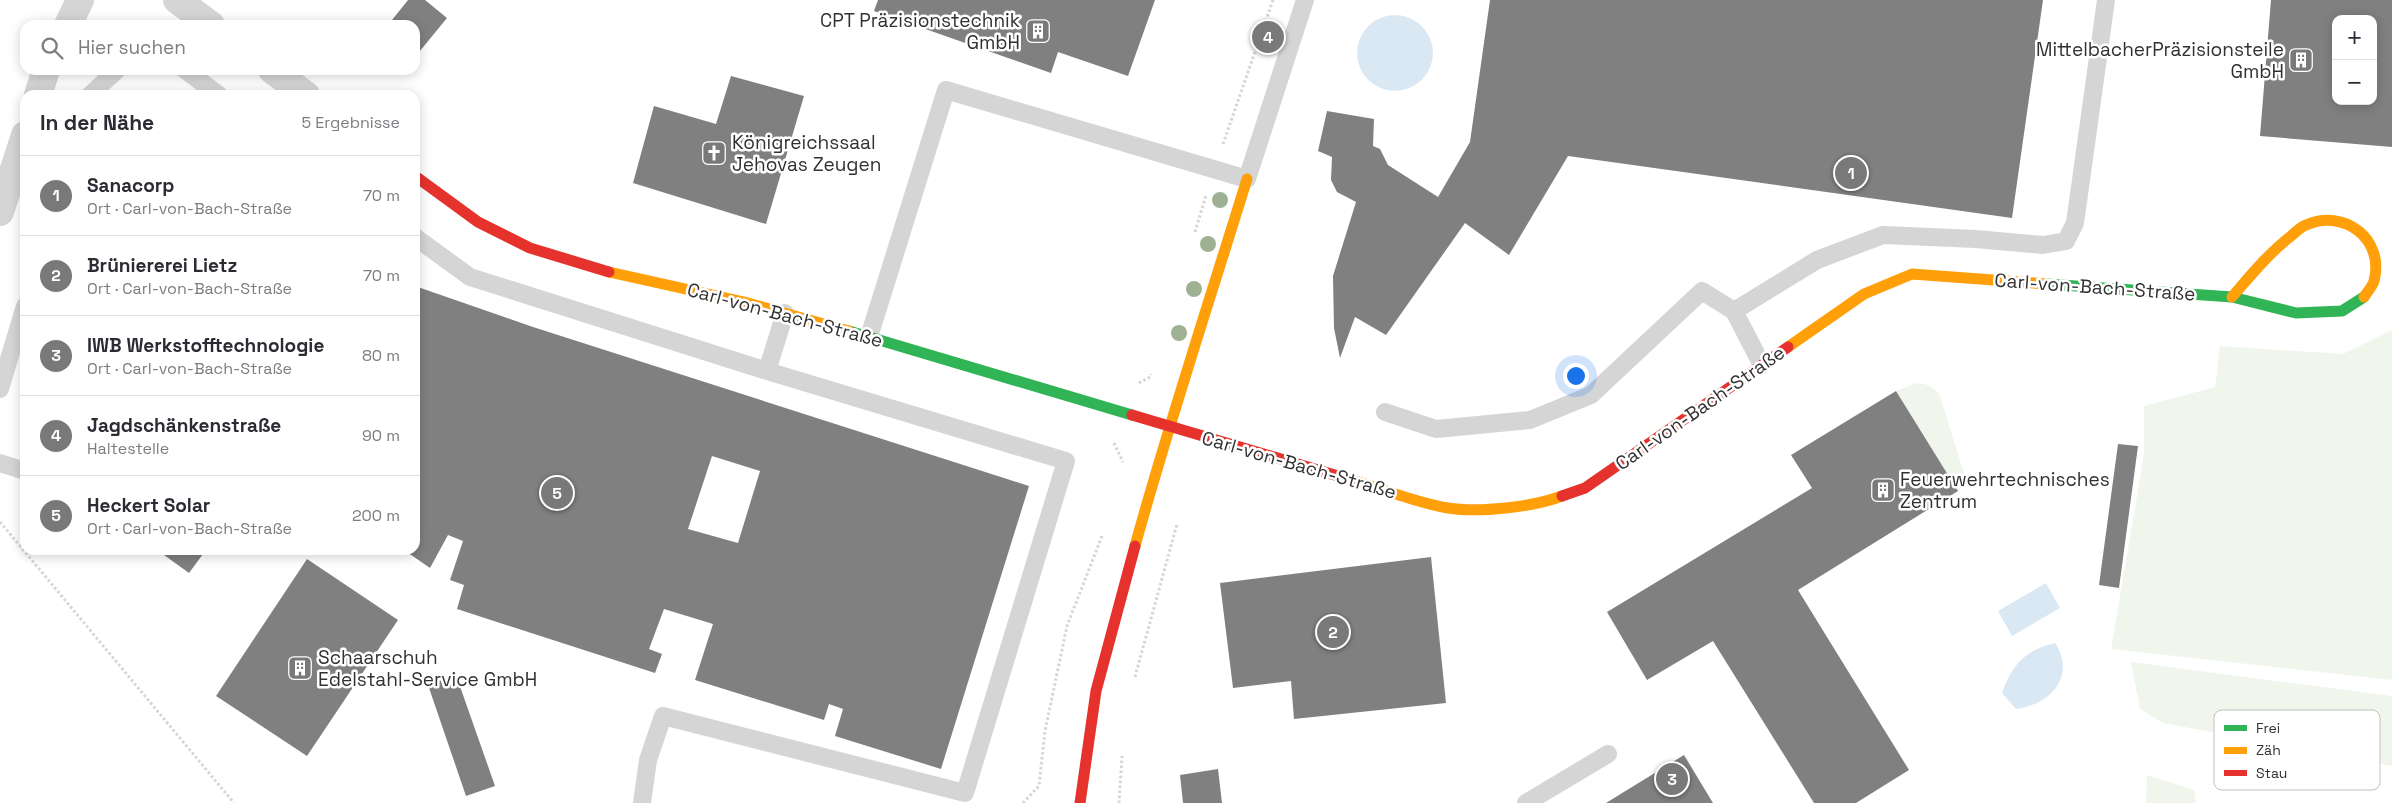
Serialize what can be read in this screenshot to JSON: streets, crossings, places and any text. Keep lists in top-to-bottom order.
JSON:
{
  "streets": {
    "street": ["Carl-von-Bach-Straße"]
  },
  "places": {
    "building": [
      "CPT Präzisionstechnik GmbH",
      "MittelbacherPräzisionsteile GmbH",
      "Feuerwehrtechnisches Zentrum",
      "Schaarschuh Edelstahl-Service GmbH"
    ],
    "church": ["Königreichssaal Jehovas Zeugen"]
  },
  "legend": ["Frei", "Zäh", "Stau"],
  "page": {
    "map_buttons": ["+", "−"],
    "pins": [
      "4",
      "1",
      "5",
      "2",
      "3"
    ],
    "search": "Hier suchen",
    "heading": ["In der Nähe", "5 Ergebnisse"],
    "list": [
      {
        "mark": "1",
        "name": "Sanacorp",
        "note": "Ort · Carl-von-Bach-Straße",
        "value": "70 m"
      },
      {
        "mark": "2",
        "name": "Brüniererei Lietz",
        "note": "Ort · Carl-von-Bach-Straße",
        "value": "70 m"
      },
      {
        "mark": "3",
        "name": "IWB Werkstofftechnologie",
        "note": "Ort · Carl-von-Bach-Straße",
        "value": "80 m"
      },
      {
        "mark": "4",
        "name": "Jagdschänkenstraße",
        "note": "Haltestelle",
        "value": "90 m"
      },
      {
        "mark": "5",
        "name": "Heckert Solar",
        "note": "Ort · Carl-von-Bach-Straße",
        "value": "200 m"
      }
    ]
  }
}
